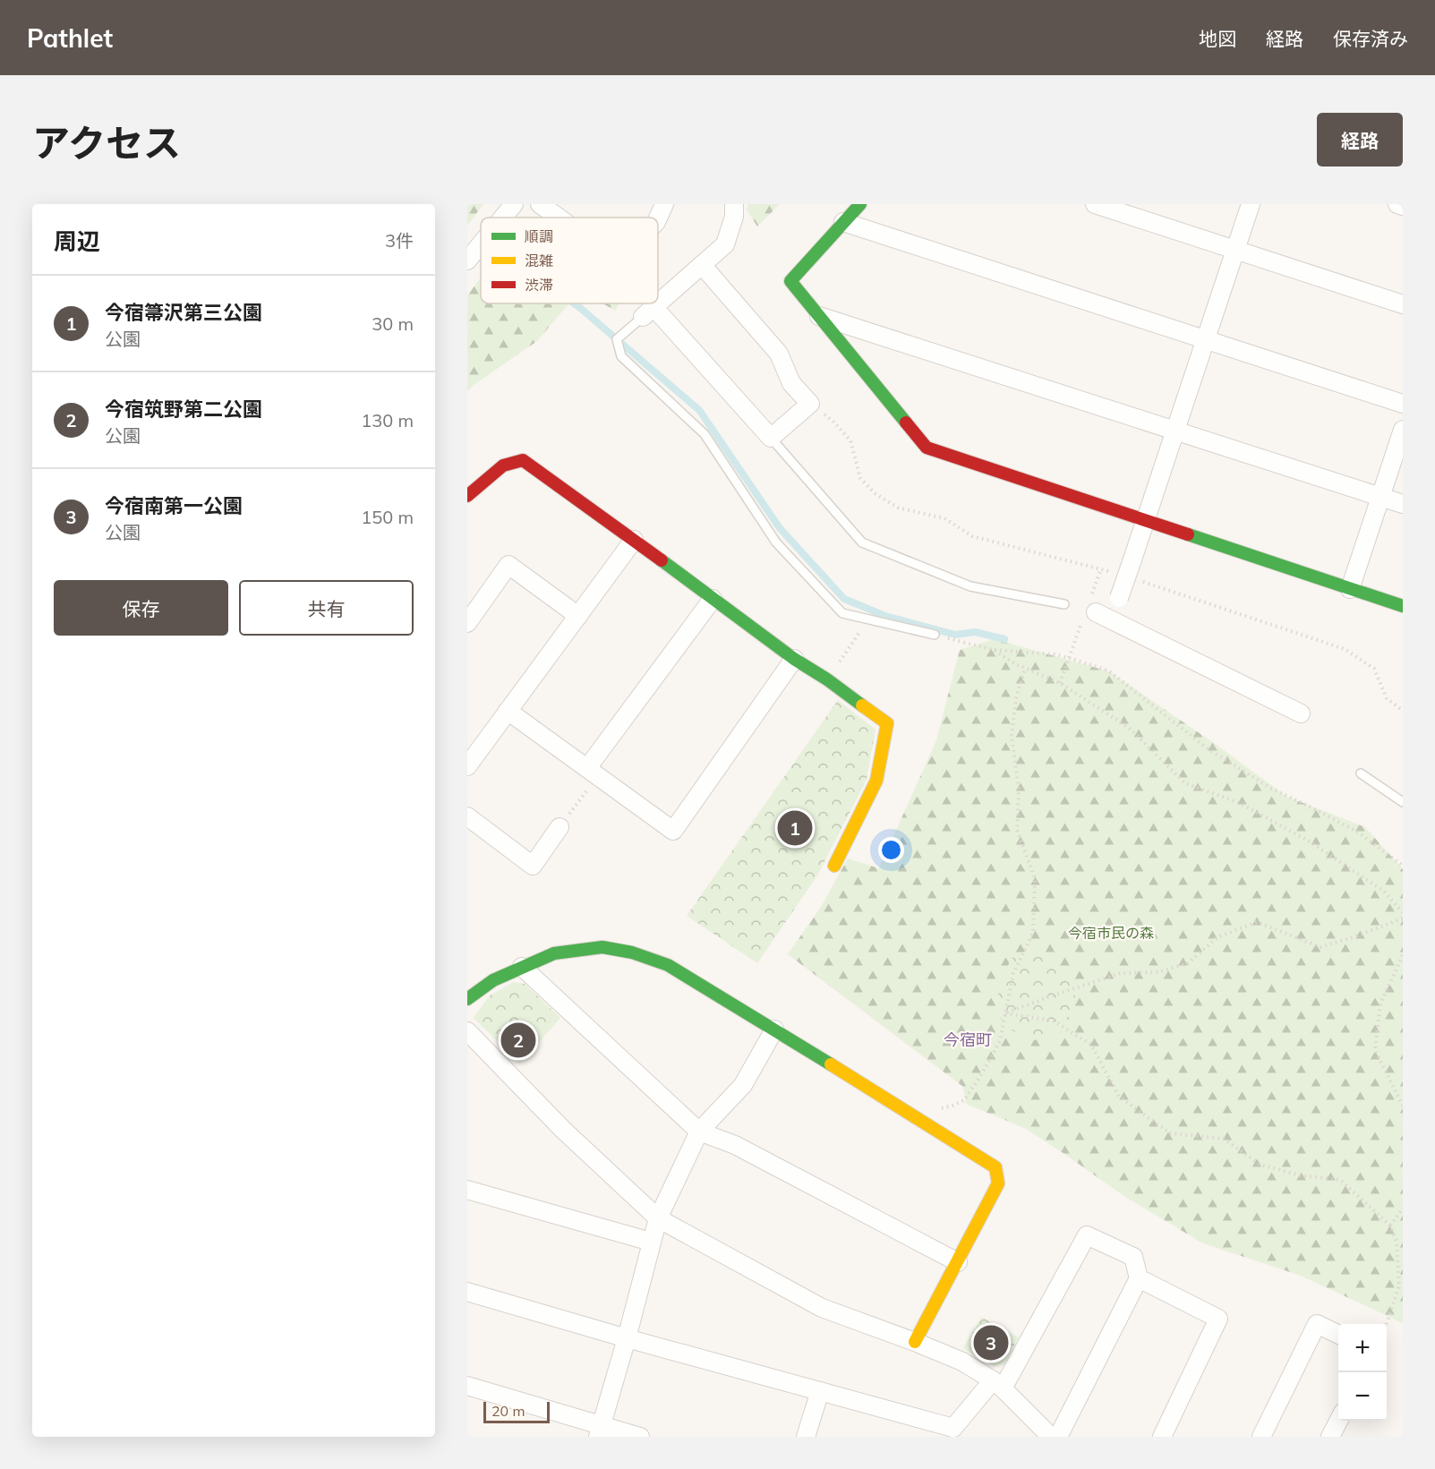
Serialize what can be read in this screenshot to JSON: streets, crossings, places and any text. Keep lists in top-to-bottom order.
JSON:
{
  "districts": ["今宿町"],
  "parks": ["今宿市民の森"],
  "legend": ["順調", "混雑", "渋滞"],
  "scale_bar": "20 m",
  "page": {
    "header": "Pathlet",
    "nav": ["地図", "経路", "保存済み"],
    "title": "アクセス",
    "buttons": [
      "経路",
      ["保存", "共有"]
    ],
    "heading": ["周辺", "3件"],
    "list": [
      {
        "mark": "1",
        "name": "今宿箒沢第三公園",
        "note": "公園",
        "value": "30 m"
      },
      {
        "mark": "2",
        "name": "今宿筑野第二公園",
        "note": "公園",
        "value": "130 m"
      },
      {
        "mark": "3",
        "name": "今宿南第一公園",
        "note": "公園",
        "value": "150 m"
      }
    ],
    "pins": ["1", "2", "3"],
    "map_buttons": ["+", "−"],
    "scale": "20 m"
  }
}
